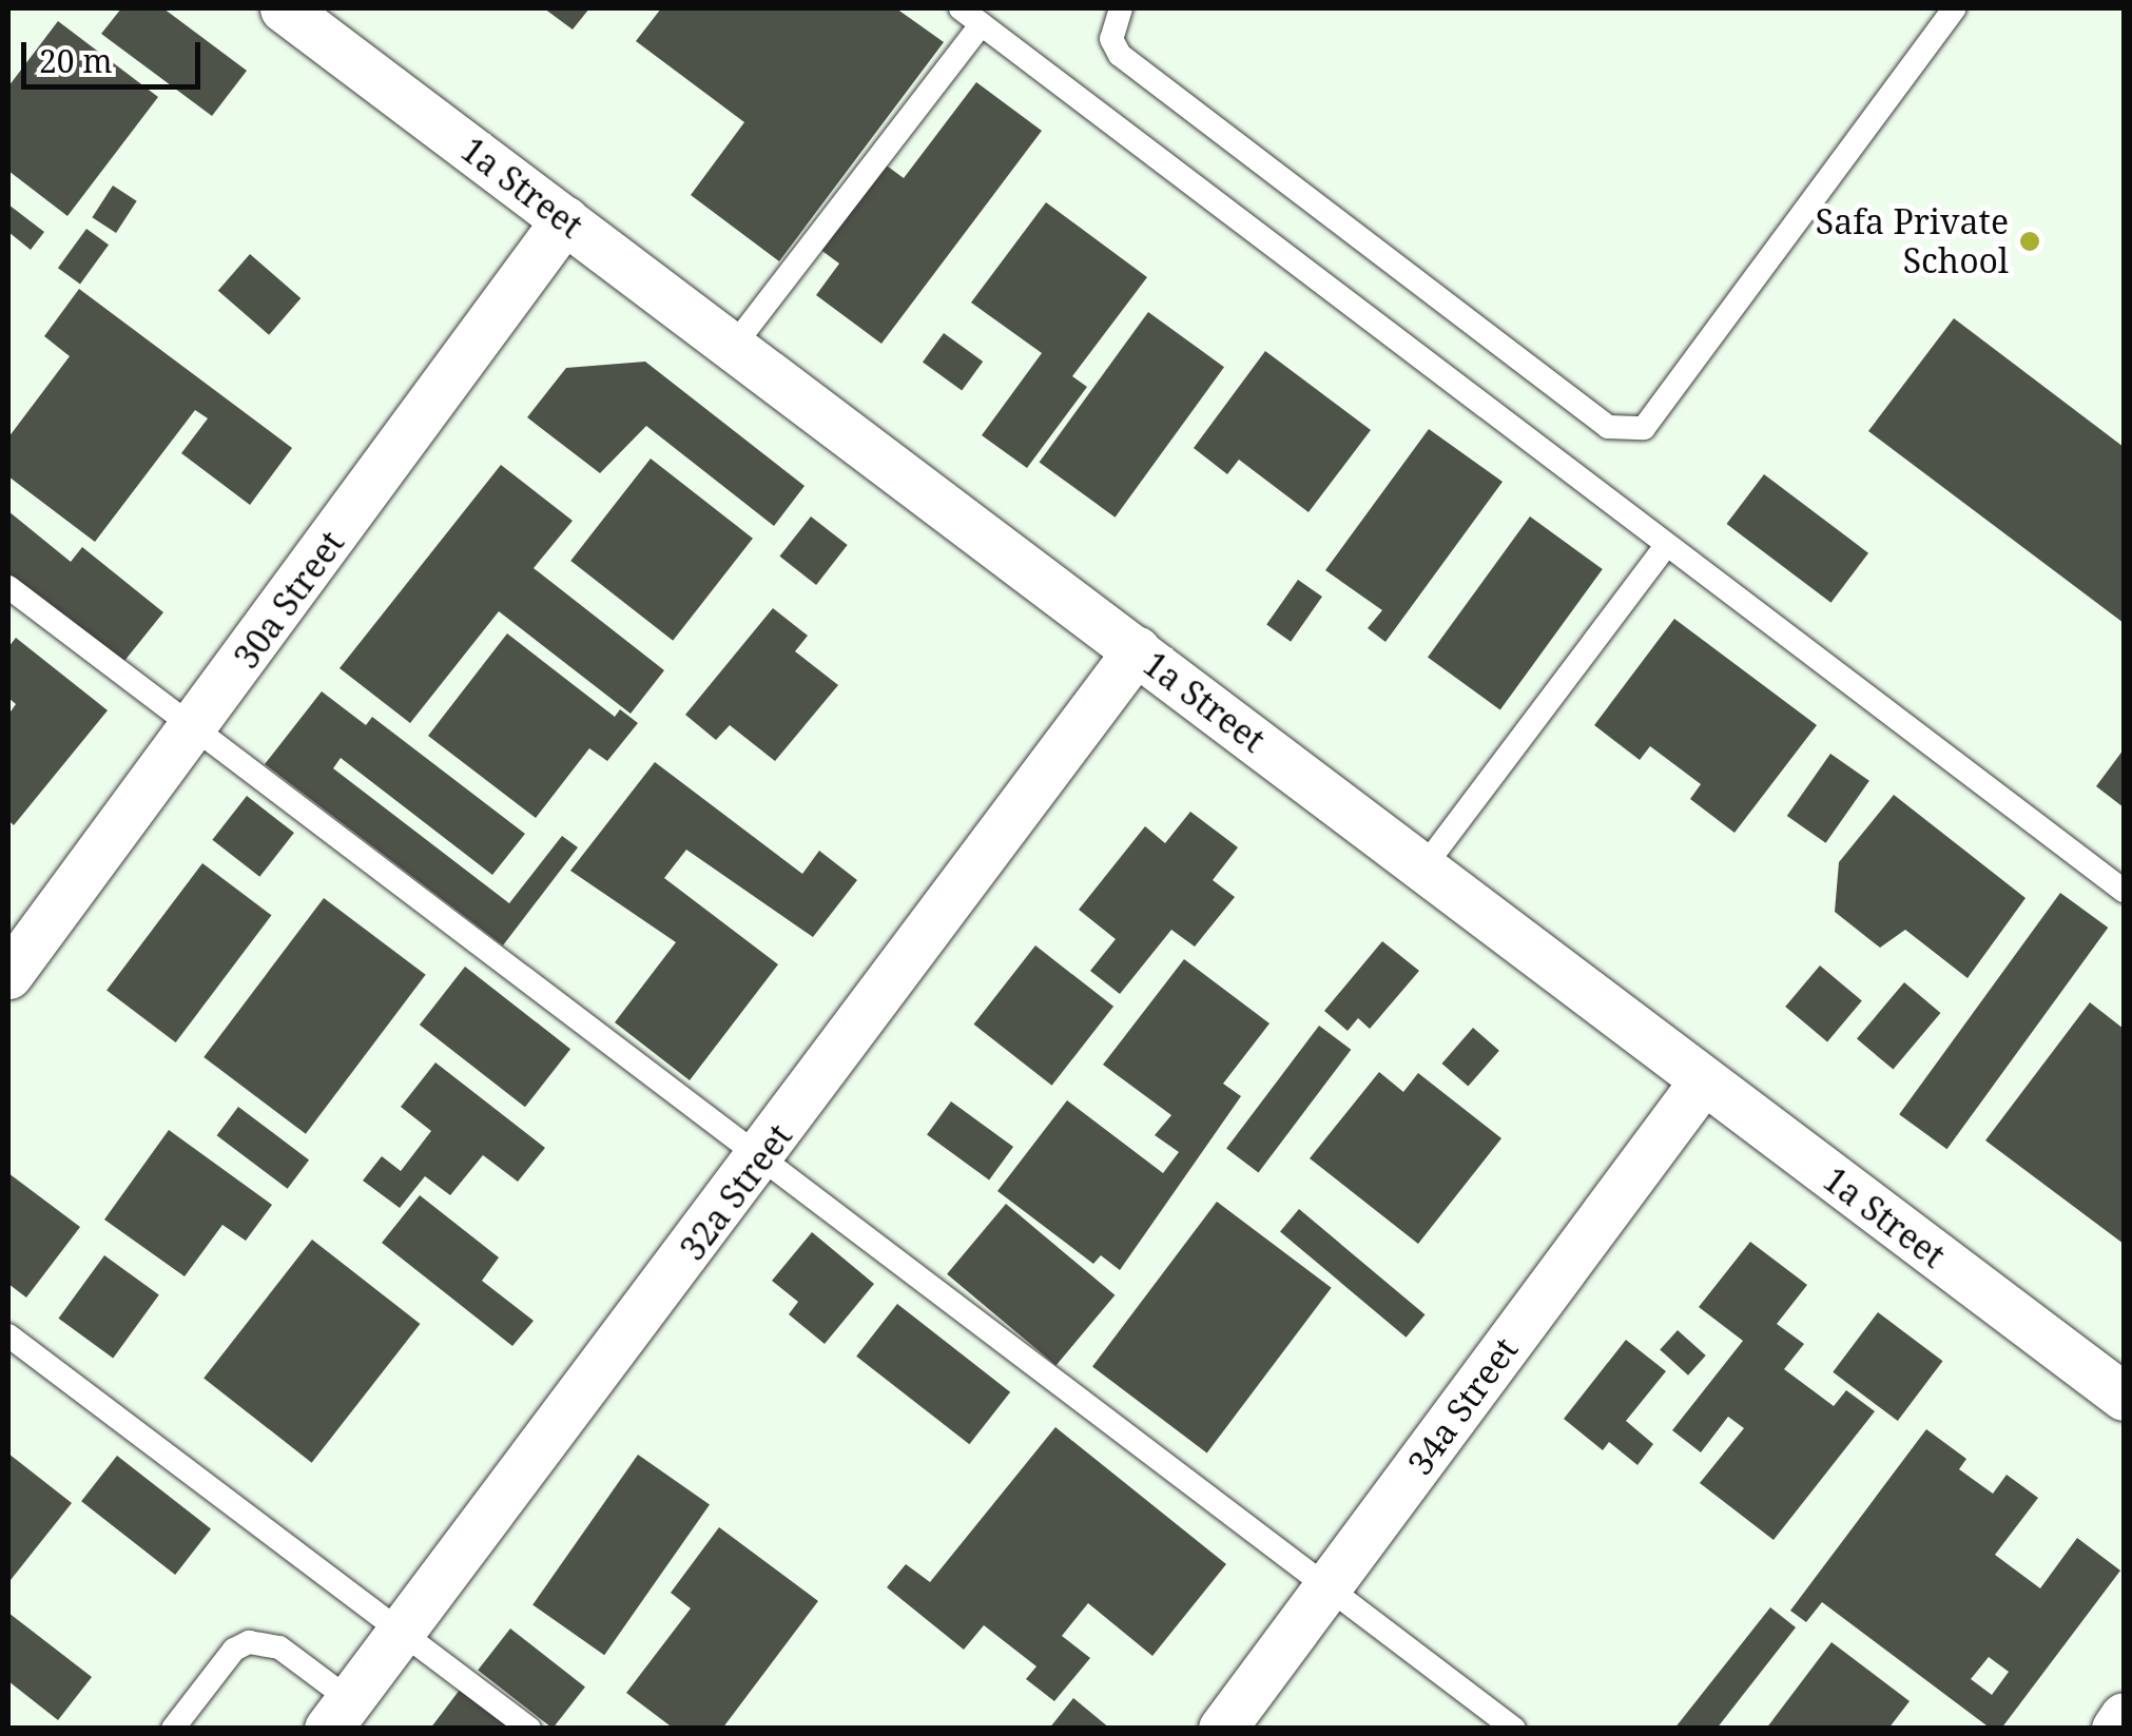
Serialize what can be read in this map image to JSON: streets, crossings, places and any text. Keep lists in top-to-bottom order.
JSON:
{
  "streets": {
    "street": [
      "1a Street",
      "30a Street",
      "32a Street",
      "34a Street"
    ]
  },
  "crossings": [
    ["1a Street", "30a Street"],
    ["1a Street", "32a Street"],
    ["1a Street", "34a Street"]
  ],
  "places": ["Safa Private School"],
  "scale_bar": "20 m"
}
